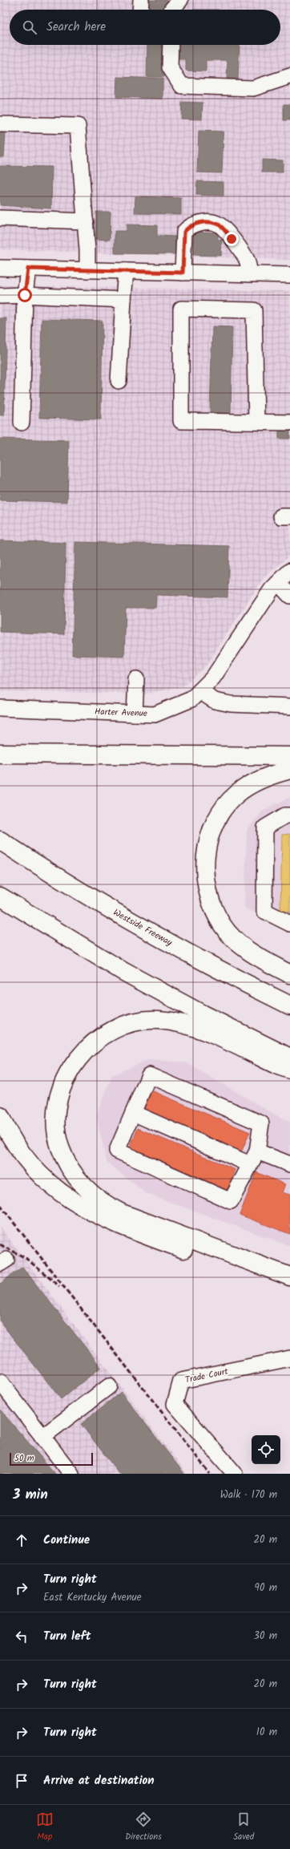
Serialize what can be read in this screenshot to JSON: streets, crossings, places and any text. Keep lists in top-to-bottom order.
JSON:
{
  "streets": {
    "highway": ["Westside Freeway"],
    "street": ["Harter Avenue", "Trade Court"]
  },
  "scale_bar": "50 m",
  "page": {
    "search": "Search here",
    "scale": "50 m",
    "heading": ["3 min", "Walk · 170 m"],
    "list": [
      ["Continue", "20 m"],
      ["Turn right", "East Kentucky Avenue", "90 m"],
      ["Turn left", "30 m"],
      ["Turn right", "20 m"],
      ["Turn right", "10 m"],
      "Arrive at destination"
    ],
    "nav": ["Map", "Directions", "Saved"]
  }
}
